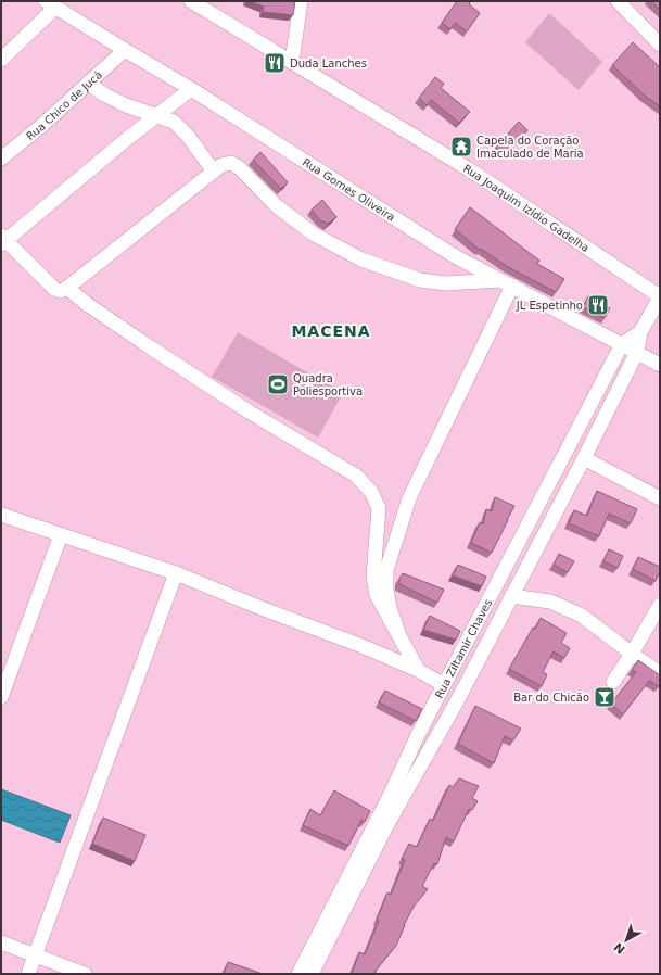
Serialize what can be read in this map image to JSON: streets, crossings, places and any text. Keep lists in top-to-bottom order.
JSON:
{
  "streets": {
    "street": [
      "Rua Chico de Jucá",
      "Rua Gomes Oliveira",
      "Rua Joaquim Izídio Gadelha",
      "Rua Ziltamir Chaves"
    ]
  },
  "crossings": [
    ["Rua Chico de Jucá", "Rua Gomes Oliveira"],
    ["Rua Gomes Oliveira", "Rua Ziltamir Chaves"],
    ["Rua Joaquim Izídio Gadelha", "Rua Ziltamir Chaves"]
  ],
  "districts": ["MACENA"],
  "places": {
    "restaurant": ["Duda Lanches", "JL Espetinho"],
    "temple": ["Capela do Coração Imaculado de Maria"],
    "sports": ["Quadra Poliesportiva"],
    "bar": ["Bar do Chicão"]
  },
  "north": "bottom left"
}
